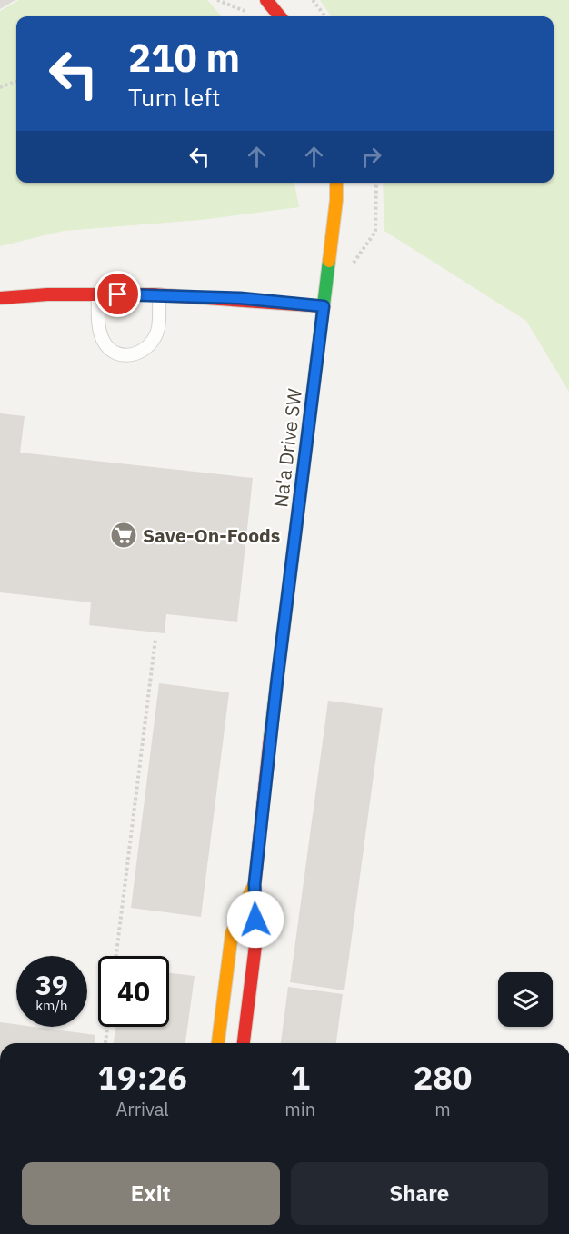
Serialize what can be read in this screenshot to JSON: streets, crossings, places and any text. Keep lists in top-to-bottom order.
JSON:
{
  "streets": {
    "street": ["Na'a Drive SW"]
  },
  "places": {
    "supermarket": ["Save-On-Foods"]
  },
  "page": {
    "turn": ["210 m", "Turn left"],
    "speed": "39 km/h",
    "limit": "40",
    "eta": [
      "19:26",
      "Arrival",
      "1",
      "min",
      "280",
      "m"
    ],
    "buttons": ["Exit", "Share"]
  }
}
